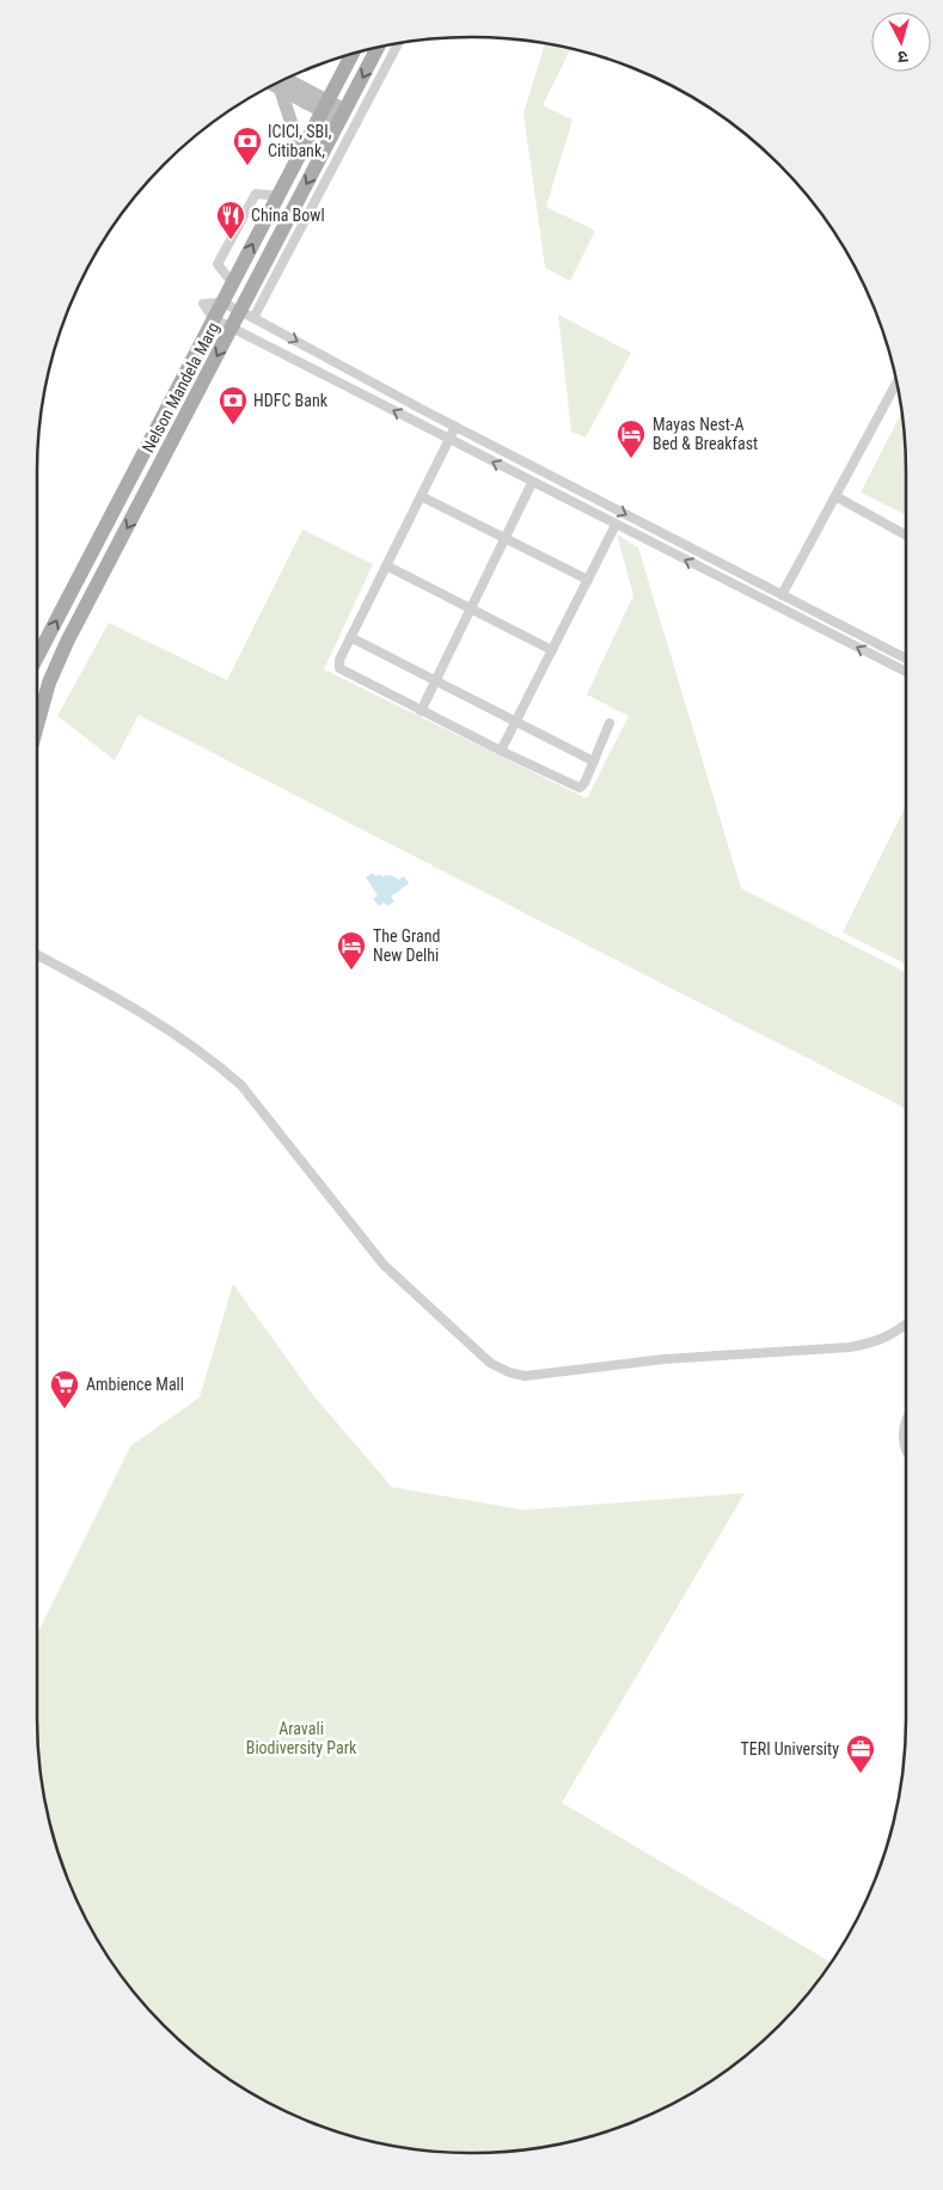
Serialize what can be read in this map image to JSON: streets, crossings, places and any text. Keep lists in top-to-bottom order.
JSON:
{
  "streets": {
    "main road": ["Nelson Mandela Marg"]
  },
  "parks": ["Aravali Biodiversity Park"],
  "places": {
    "bank": ["ICICI, SBI, Citibank,", "HDFC Bank"],
    "restaurant": ["China Bowl"],
    "hotel": ["Mayas Nest-A Bed & Breakfast", "The Grand New Delhi"],
    "supermarket": ["Ambience Mall"],
    "office": ["TERI University"]
  },
  "north": "bottom"
}
